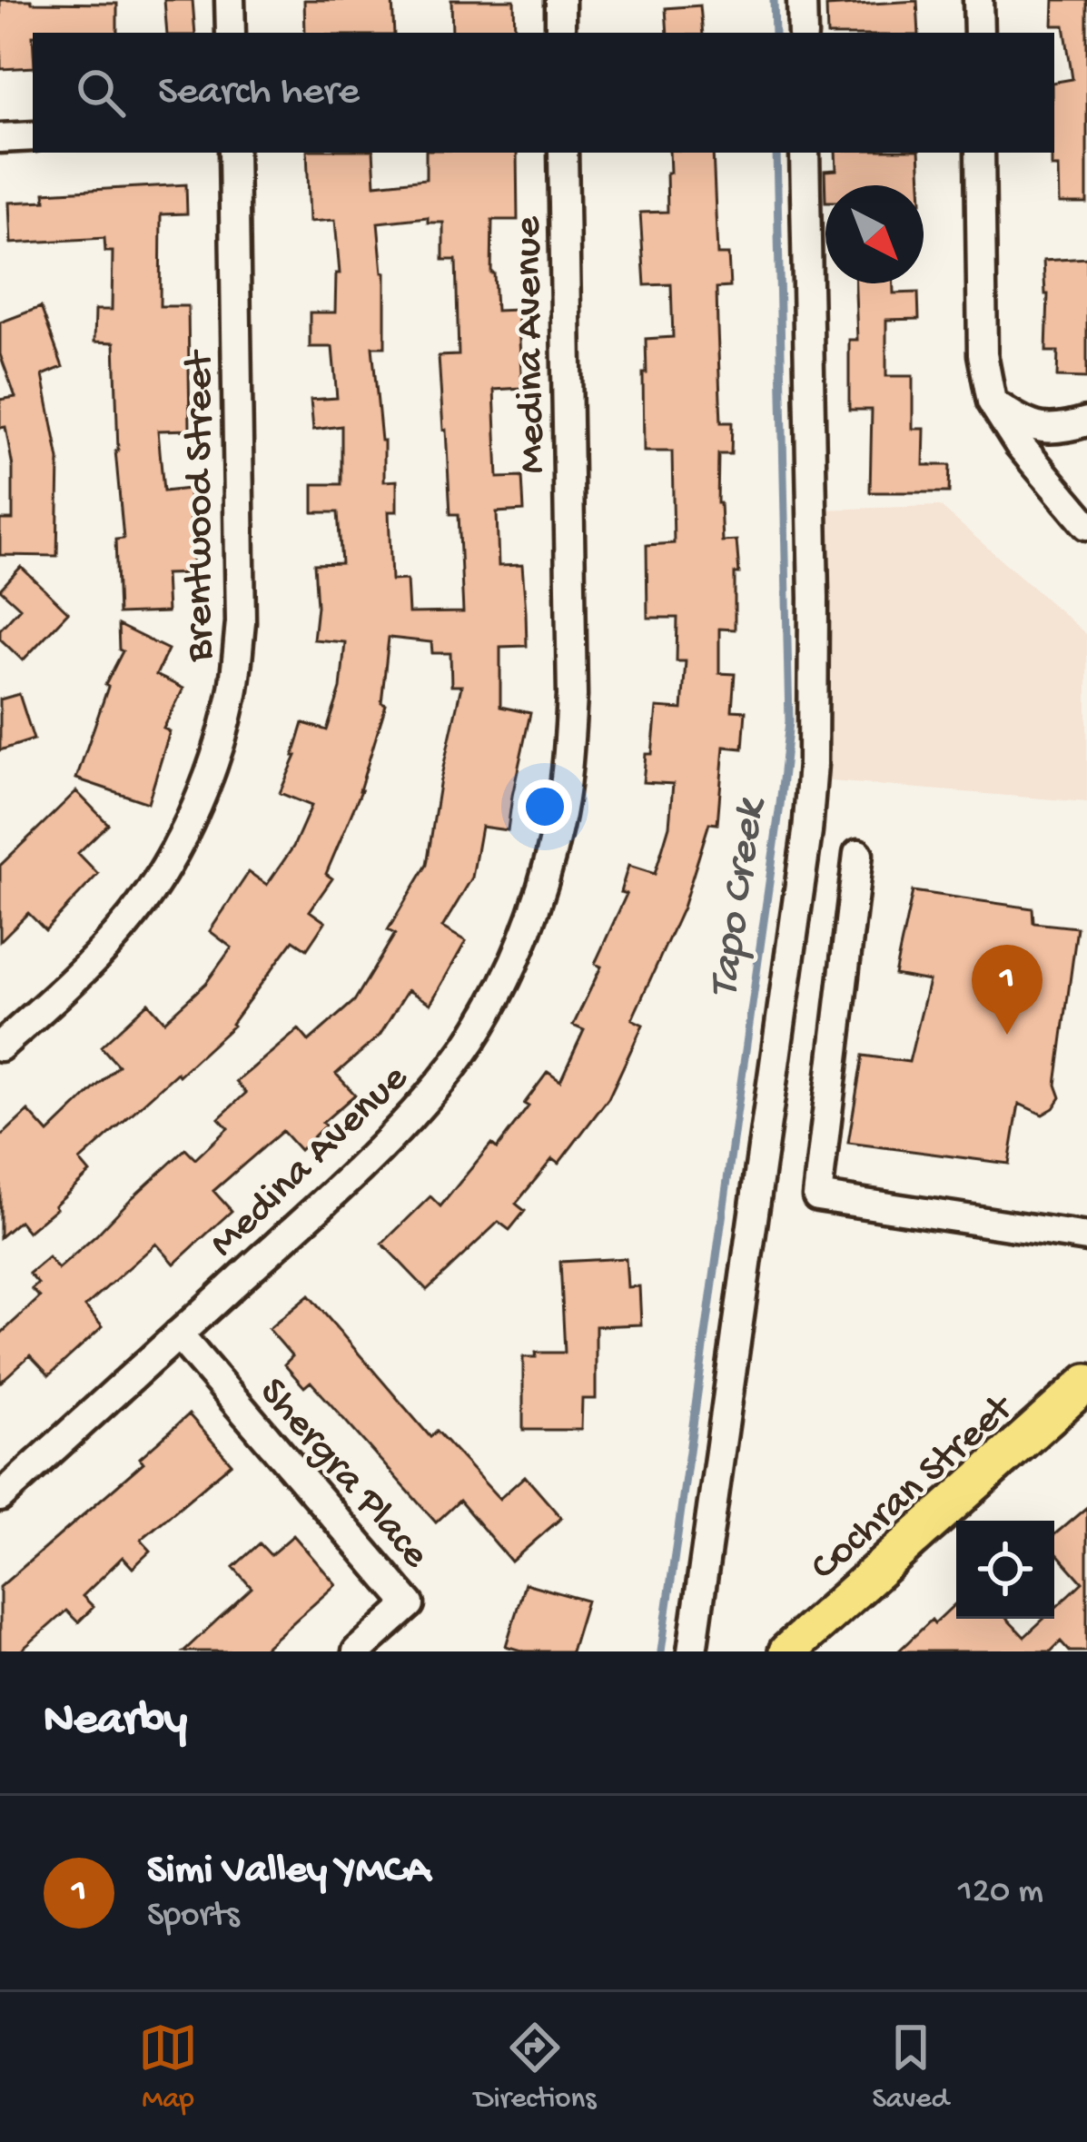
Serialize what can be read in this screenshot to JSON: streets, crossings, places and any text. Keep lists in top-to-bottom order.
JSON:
{
  "streets": {
    "main road": ["Cochran Street"],
    "street": ["Medina Avenue", "Brentwood Street", "Shergra Place"]
  },
  "crossings": [
    ["Medina Avenue", "Shergra Place"]
  ],
  "water": ["Tapo Creek"],
  "north": "bottom right",
  "page": {
    "search": "Search here",
    "pins": "1",
    "heading": "Nearby",
    "list": [
      {
        "mark": "1",
        "name": "Simi Valley YMCA",
        "note": "Sports",
        "value": "120 m"
      }
    ],
    "nav": ["Map", "Directions", "Saved"]
  }
}
